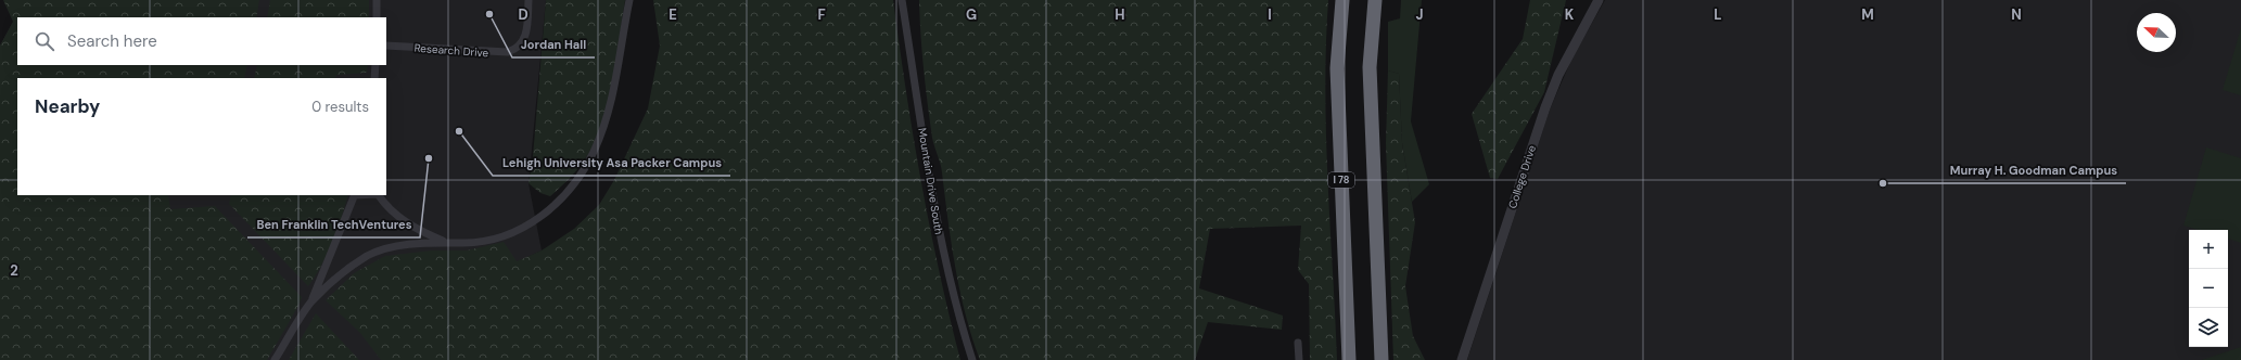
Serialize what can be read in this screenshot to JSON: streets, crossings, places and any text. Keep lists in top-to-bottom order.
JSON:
{
  "streets": {
    "highway": ["I 78"],
    "street": ["Research Drive", "College Drive", "Mountain Drive South"]
  },
  "places": [
    "Jordan Hall",
    "Lehigh University Asa Packer Campus",
    "Ben Franklin TechVentures",
    "Murray H. Goodman Campus"
  ],
  "north": "top left",
  "page": {
    "search": "Search here",
    "heading": ["Nearby", "0 results"],
    "map_buttons": ["+", "−"]
  },
  "grid": {
    "columns": [
      "D",
      "E",
      "F",
      "G",
      "H",
      "I",
      "J",
      "K",
      "L",
      "M",
      "N"
    ],
    "rows": ["2"]
  }
}
